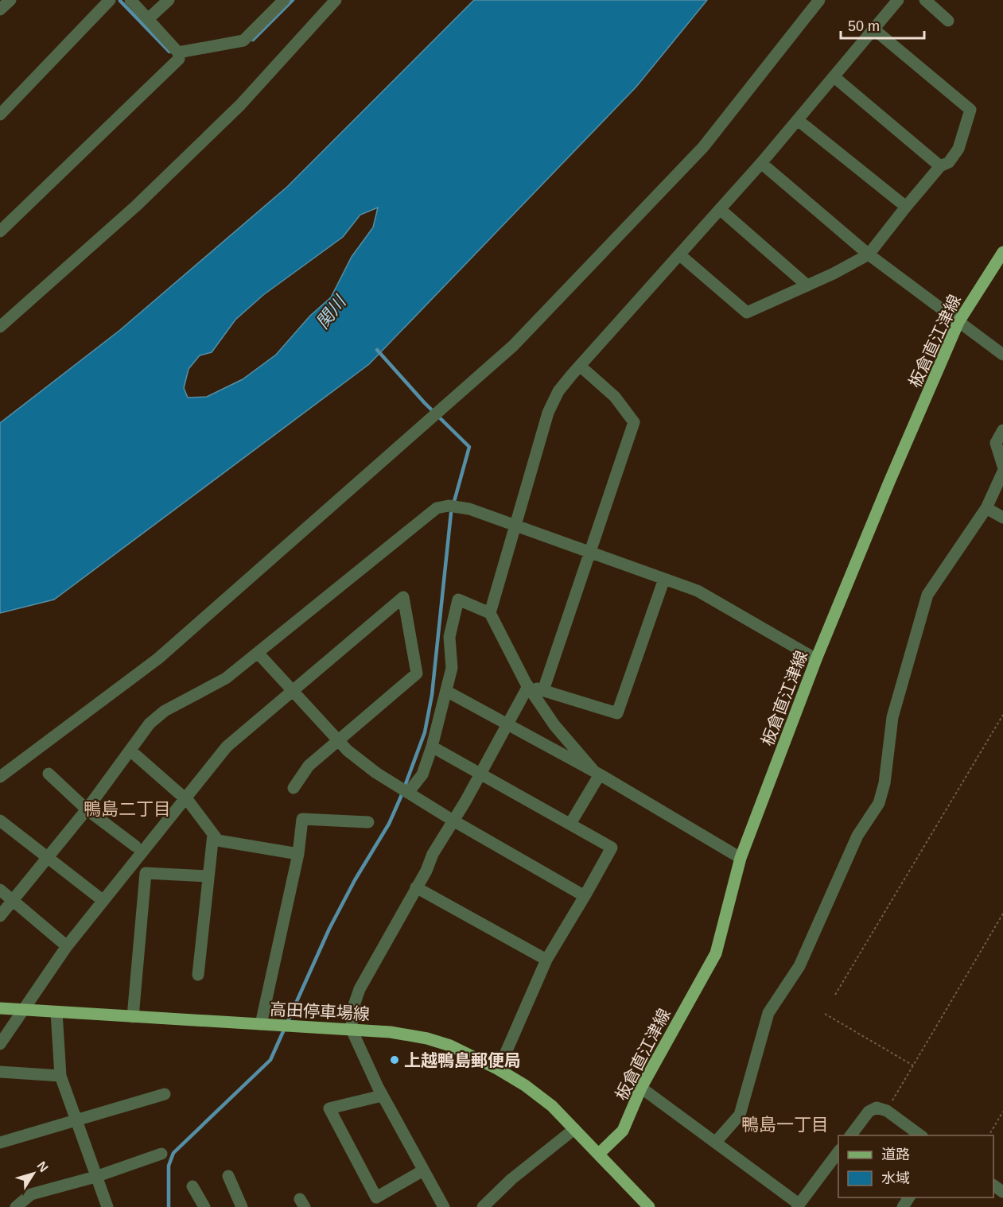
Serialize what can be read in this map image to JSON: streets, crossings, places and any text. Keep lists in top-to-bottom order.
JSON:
{
  "streets": {
    "main road": ["板倉直江津線", "高田停車場線"]
  },
  "crossings": [
    ["板倉直江津線", "高田停車場線"]
  ],
  "districts": ["鴨島二丁目", "鴨島一丁目"],
  "water": ["関川"],
  "places": ["上越鴨島郵便局"],
  "legend": ["道路", "水域"],
  "scale_bar": "50 m",
  "north": "top right"
}
